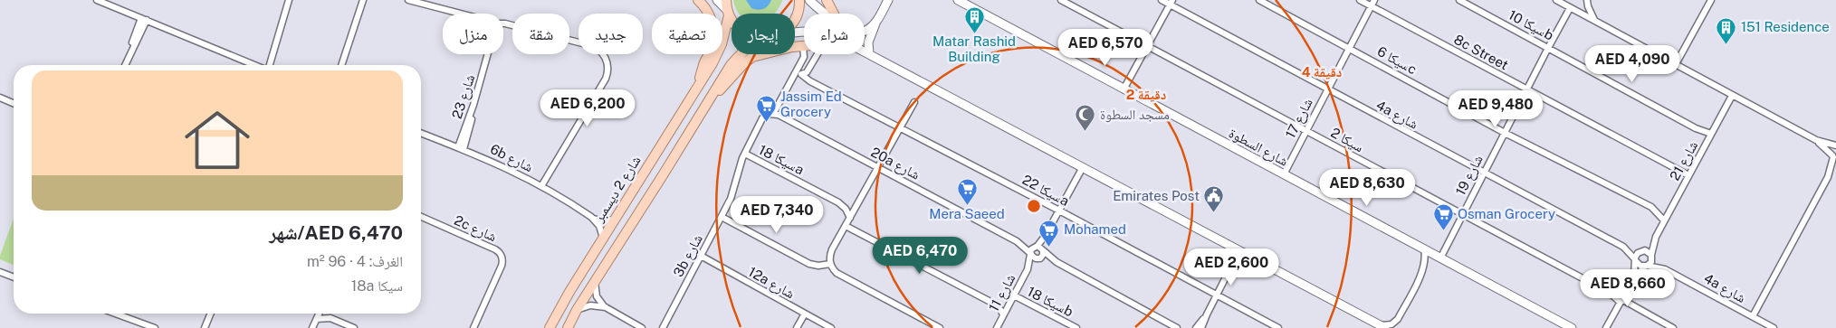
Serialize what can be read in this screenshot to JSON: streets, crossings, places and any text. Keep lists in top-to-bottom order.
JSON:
{
  "streets": {
    "main road": ["شارع السطوة", "شارع 2 ديسمبر"],
    "street": [
      "سيكا 10b",
      "8c Street",
      "سيكا 6c",
      "شارع 23",
      "4a شارع",
      "شارع 17",
      "سيكا 2",
      "6b شارع",
      "سيكا 18a",
      "شارع 21",
      "20a شارع",
      "شارع 19",
      "سيكا 22a",
      "2c شارع",
      "3b شارع",
      "12a شارع",
      "شارع 11",
      "سيكا 18b"
    ]
  },
  "crossings": [
    ["سيكا 10b", "شارع 21"],
    ["سيكا 10b", "شارع 19"],
    ["8c Street", "شارع 17"],
    ["8c Street", "شارع 21"],
    ["8c Street", "شارع 19"],
    ["سيكا 6c", "شارع 17"],
    ["سيكا 6c", "شارع 21"],
    ["سيكا 6c", "شارع 19"],
    ["شارع 23", "6b شارع"],
    ["4a شارع", "شارع 17"],
    ["4a شارع", "شارع 21"],
    ["4a شارع", "شارع 19"],
    ["شارع 17", "سيكا 2"],
    ["شارع 17", "شارع السطوة"],
    ["سيكا 2", "شارع 19"],
    ["شارع السطوة", "شارع 19"],
    ["6b شارع", "شارع 2 ديسمبر"],
    ["سيكا 18a", "3b شارع"],
    ["20a شارع", "3b شارع"],
    ["20a شارع", "شارع 11"],
    ["3b شارع", "12a شارع"],
    ["شارع 11", "سيكا 18b"]
  ],
  "places": {
    "building": ["Matar Rashid Building", "151 Residence"],
    "supermarket": [
      "Jassim Ed Grocery",
      "Mera Saeed",
      "Osman Grocery",
      "Mohamed"
    ],
    "mosque": ["مسجد السطوة"],
    "public building": ["Emirates Post"]
  },
  "page": {
    "chip": [
      "شراء",
      "إيجار",
      "تصفية",
      "جديد",
      "شقة",
      "منزل"
    ],
    "price": [
      "AED 6,570",
      "AED 4,090",
      "AED 6,200",
      "AED 9,480",
      "AED 8,630",
      "AED 7,340",
      "AED 6,470",
      "AED 2,600",
      "AED 8,660"
    ],
    "list": [
      {
        "name": "AED 6,470/شهر",
        "note": "الغرف: 4 · 96 m² · سيكا 18a"
      }
    ]
  },
  "rings": ["4 دقيقة", "2 دقيقة"]
}
